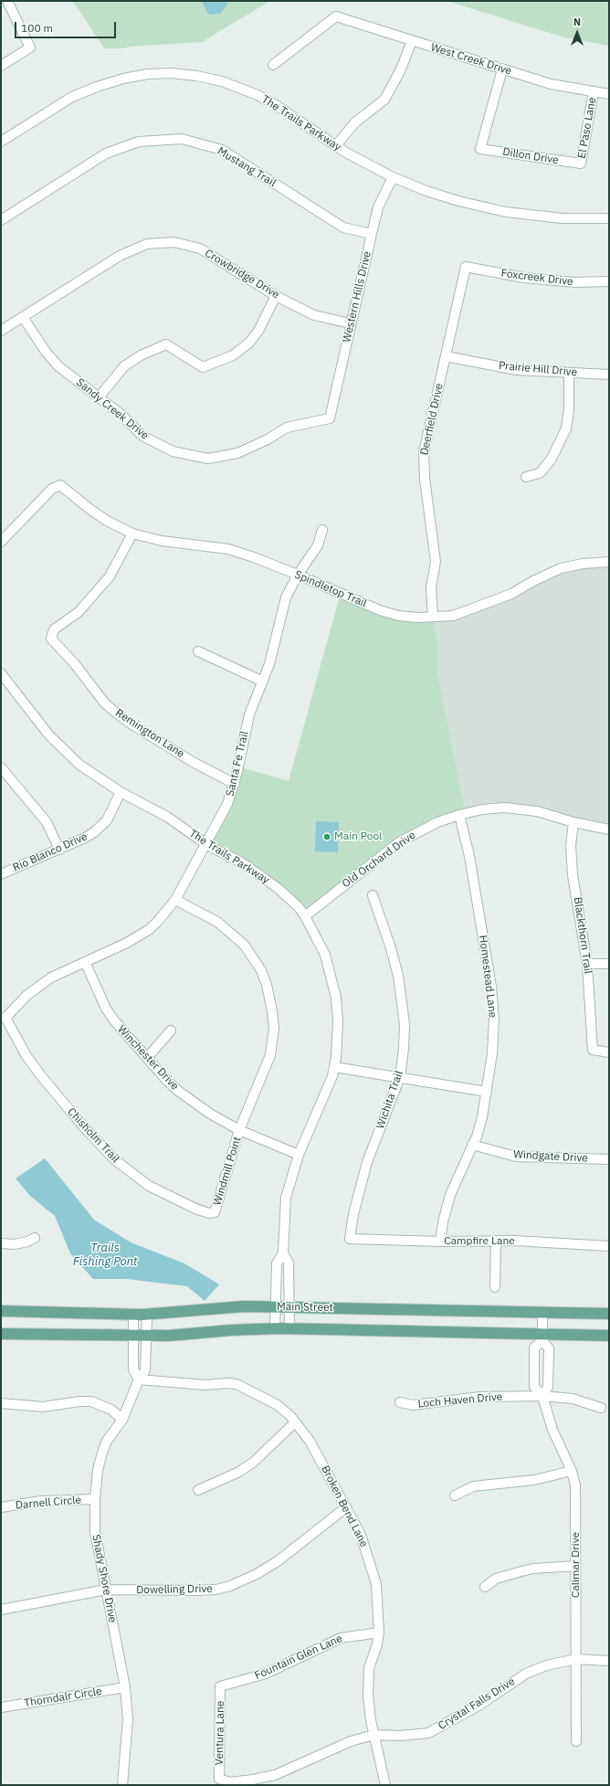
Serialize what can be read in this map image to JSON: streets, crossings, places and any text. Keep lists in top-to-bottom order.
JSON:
{
  "streets": {
    "main road": ["Main Street"],
    "street": [
      "West Creek Drive",
      "The Trails Parkway",
      "El Paso Lane",
      "Dillon Drive",
      "Mustang Trail",
      "Crowbridge Drive",
      "Foxcreek Drive",
      "Western Hills Drive",
      "Prairie Hill Drive",
      "Sandy Creek Drive",
      "Deerfield Drive",
      "Spindletop Trail",
      "Remington Lane",
      "Santa Fe Trail",
      "Rio Blanco Drive",
      "Old Orchard Drive",
      "Blackthorn Trail",
      "Homestead Lane",
      "Winchester Drive",
      "Wichita Trail",
      "Chisholm Trail",
      "Windgate Drive",
      "Windmill Point",
      "Campfire Lane",
      "Loch Haven Drive",
      "Darnell Circle",
      "Broken Bend Lane",
      "Calimar Drive",
      "Shady Shore Drive",
      "Dowelling Drive",
      "Fountain Glen Lane",
      "Thorndalr Circle",
      "Crystal Falls Drive",
      "Ventura Lane"
    ]
  },
  "crossings": [
    ["West Creek Drive", "El Paso Lane"],
    ["West Creek Drive", "Dillon Drive"],
    ["The Trails Parkway", "Western Hills Drive"],
    ["The Trails Parkway", "Santa Fe Trail"],
    ["The Trails Parkway", "Rio Blanco Drive"],
    ["The Trails Parkway", "Old Orchard Drive"],
    ["The Trails Parkway", "Winchester Drive"],
    ["The Trails Parkway", "Main Street"],
    ["El Paso Lane", "Dillon Drive"],
    ["Mustang Trail", "Western Hills Drive"],
    ["Crowbridge Drive", "Western Hills Drive"],
    ["Crowbridge Drive", "Sandy Creek Drive"],
    ["Foxcreek Drive", "Deerfield Drive"],
    ["Western Hills Drive", "Sandy Creek Drive"],
    ["Prairie Hill Drive", "Deerfield Drive"],
    ["Deerfield Drive", "Spindletop Trail"],
    ["Spindletop Trail", "Remington Lane"],
    ["Spindletop Trail", "Santa Fe Trail"],
    ["Remington Lane", "Santa Fe Trail"],
    ["Santa Fe Trail", "Winchester Drive"],
    ["Santa Fe Trail", "Chisholm Trail"],
    ["Santa Fe Trail", "Windmill Point"],
    ["Old Orchard Drive", "Blackthorn Trail"],
    ["Old Orchard Drive", "Homestead Lane"],
    ["Homestead Lane", "Windgate Drive"],
    ["Homestead Lane", "Campfire Lane"],
    ["Winchester Drive", "Windmill Point"],
    ["Wichita Trail", "Campfire Lane"],
    ["Chisholm Trail", "Windmill Point"],
    ["Main Street", "Calimar Drive"],
    ["Main Street", "Shady Shore Drive"],
    ["Loch Haven Drive", "Calimar Drive"],
    ["Darnell Circle", "Shady Shore Drive"],
    ["Broken Bend Lane", "Shady Shore Drive"],
    ["Broken Bend Lane", "Dowelling Drive"],
    ["Broken Bend Lane", "Fountain Glen Lane"],
    ["Broken Bend Lane", "Crystal Falls Drive"],
    ["Calimar Drive", "Crystal Falls Drive"],
    ["Shady Shore Drive", "Dowelling Drive"],
    ["Shady Shore Drive", "Thorndalr Circle"],
    ["Fountain Glen Lane", "Ventura Lane"],
    ["Crystal Falls Drive", "Ventura Lane"]
  ],
  "water": ["Trails Fishing Pont"],
  "places": ["Main Pool"],
  "scale_bar": "100 m",
  "north": "top"
}
